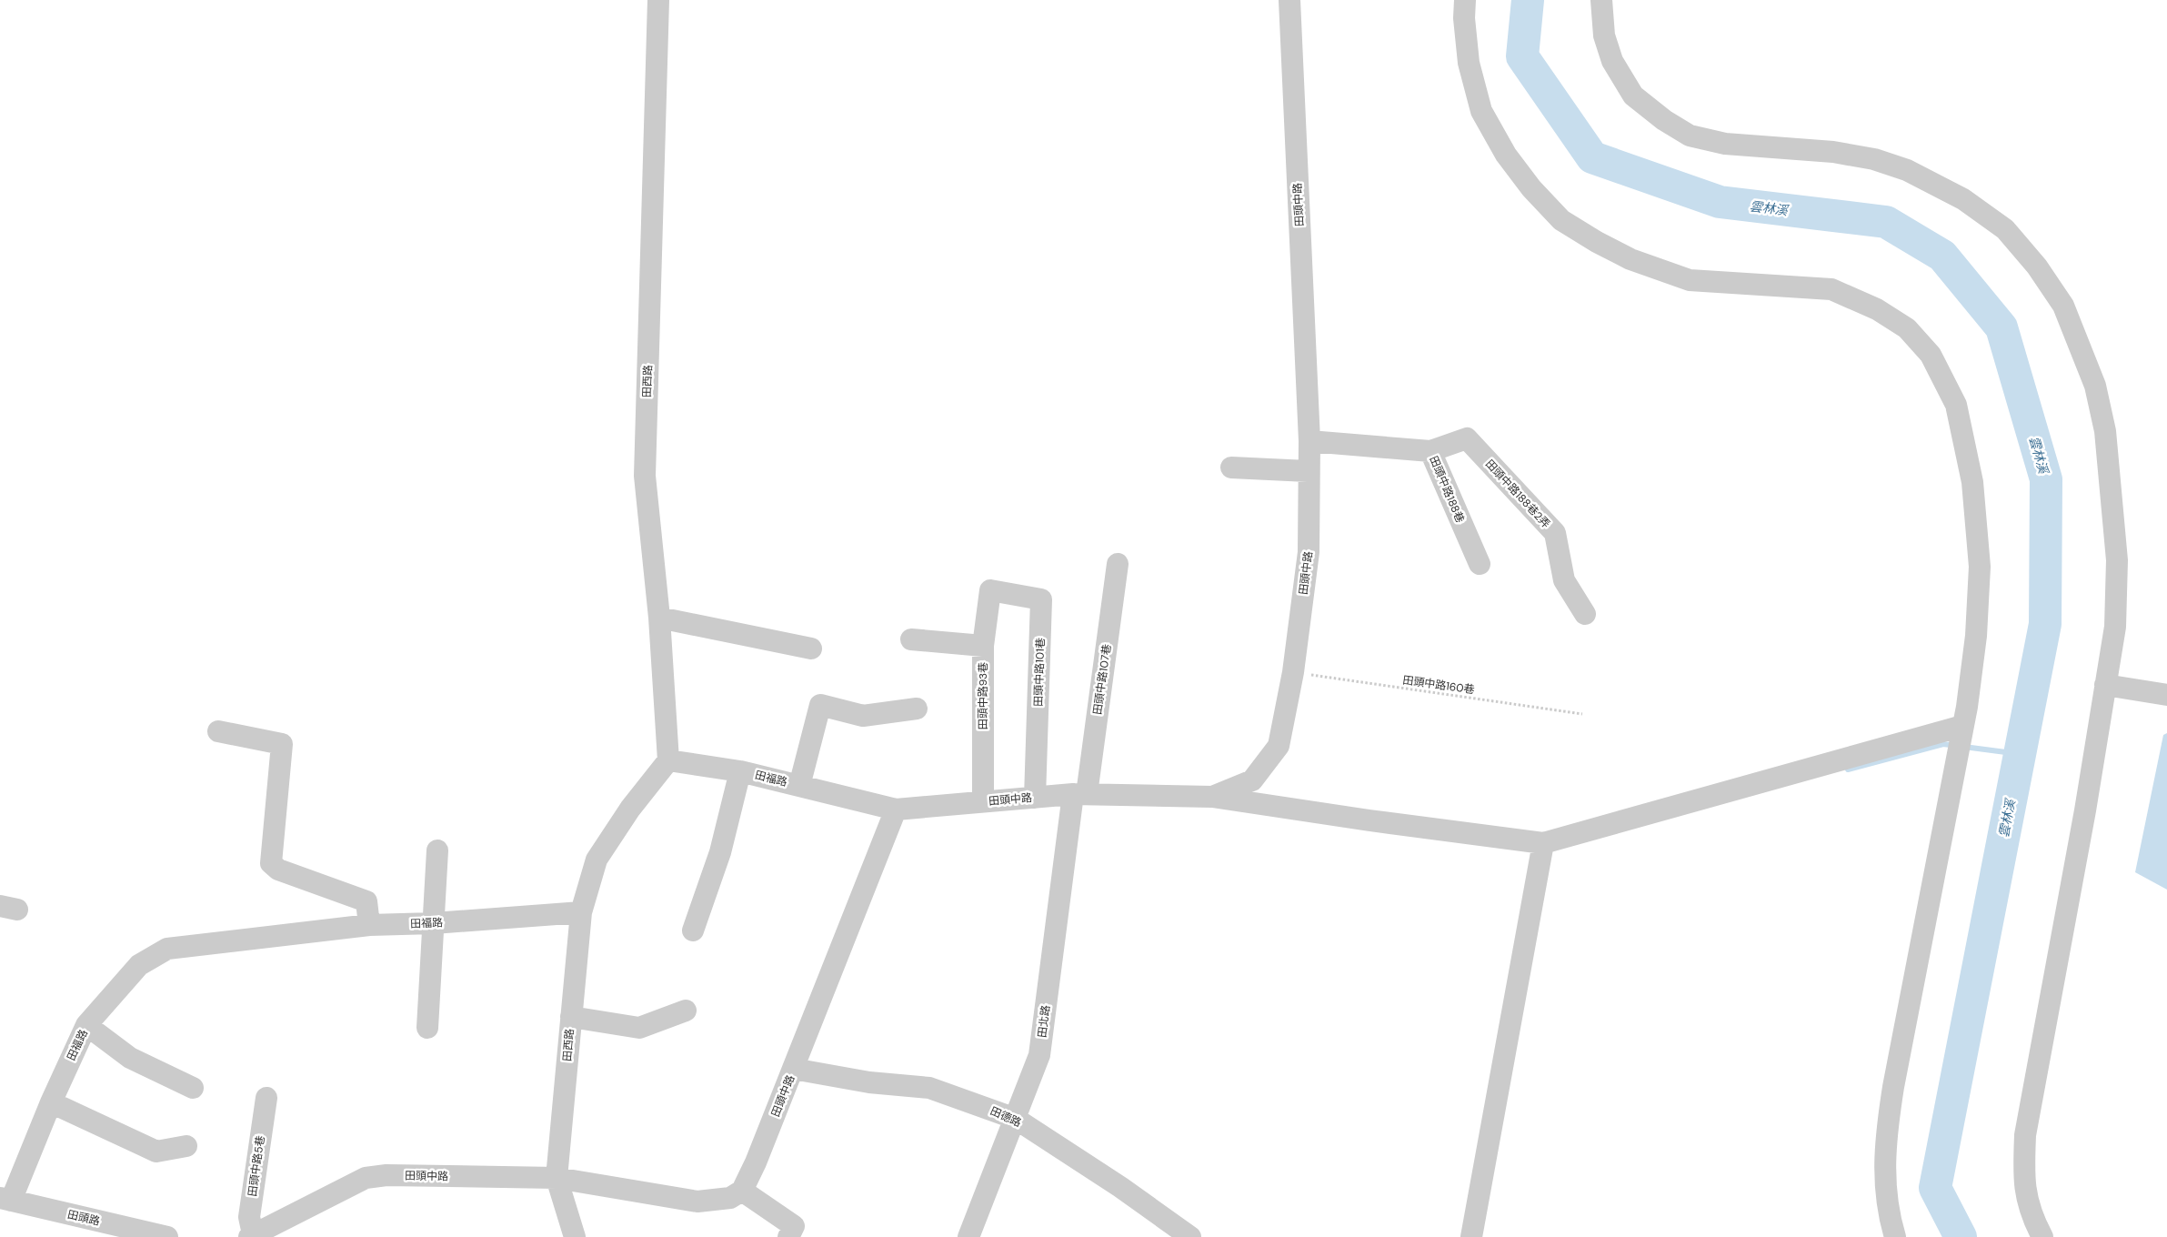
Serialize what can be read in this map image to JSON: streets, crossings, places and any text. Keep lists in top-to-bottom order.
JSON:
{
  "streets": {
    "street": [
      "田頭中路",
      "田西路",
      "田頭中路188巷",
      "田頭中路188巷2弄",
      "田頭中路101巷",
      "田頭中路107巷",
      "田頭中路93巷",
      "田福路",
      "田北路",
      "田德路",
      "田頭中路5巷",
      "田頭路"
    ],
    "path": ["田頭中路160巷"]
  },
  "crossings": [
    ["田頭中路", "田西路"],
    ["田頭中路", "田頭中路188巷"],
    ["田頭中路", "田頭中路101巷"],
    ["田頭中路", "田頭中路107巷"],
    ["田頭中路", "田頭中路160巷"],
    ["田頭中路", "田頭中路93巷"],
    ["田頭中路", "田福路"],
    ["田頭中路", "田北路"],
    ["田頭中路", "田德路"],
    ["田頭中路", "田頭中路5巷"],
    ["田西路", "田福路"],
    ["田頭中路188巷", "田頭中路188巷2弄"],
    ["田頭中路101巷", "田頭中路93巷"],
    ["田頭中路107巷", "田北路"],
    ["田福路", "田頭路"],
    ["田北路", "田德路"]
  ],
  "water": ["雲林溪"]
}
